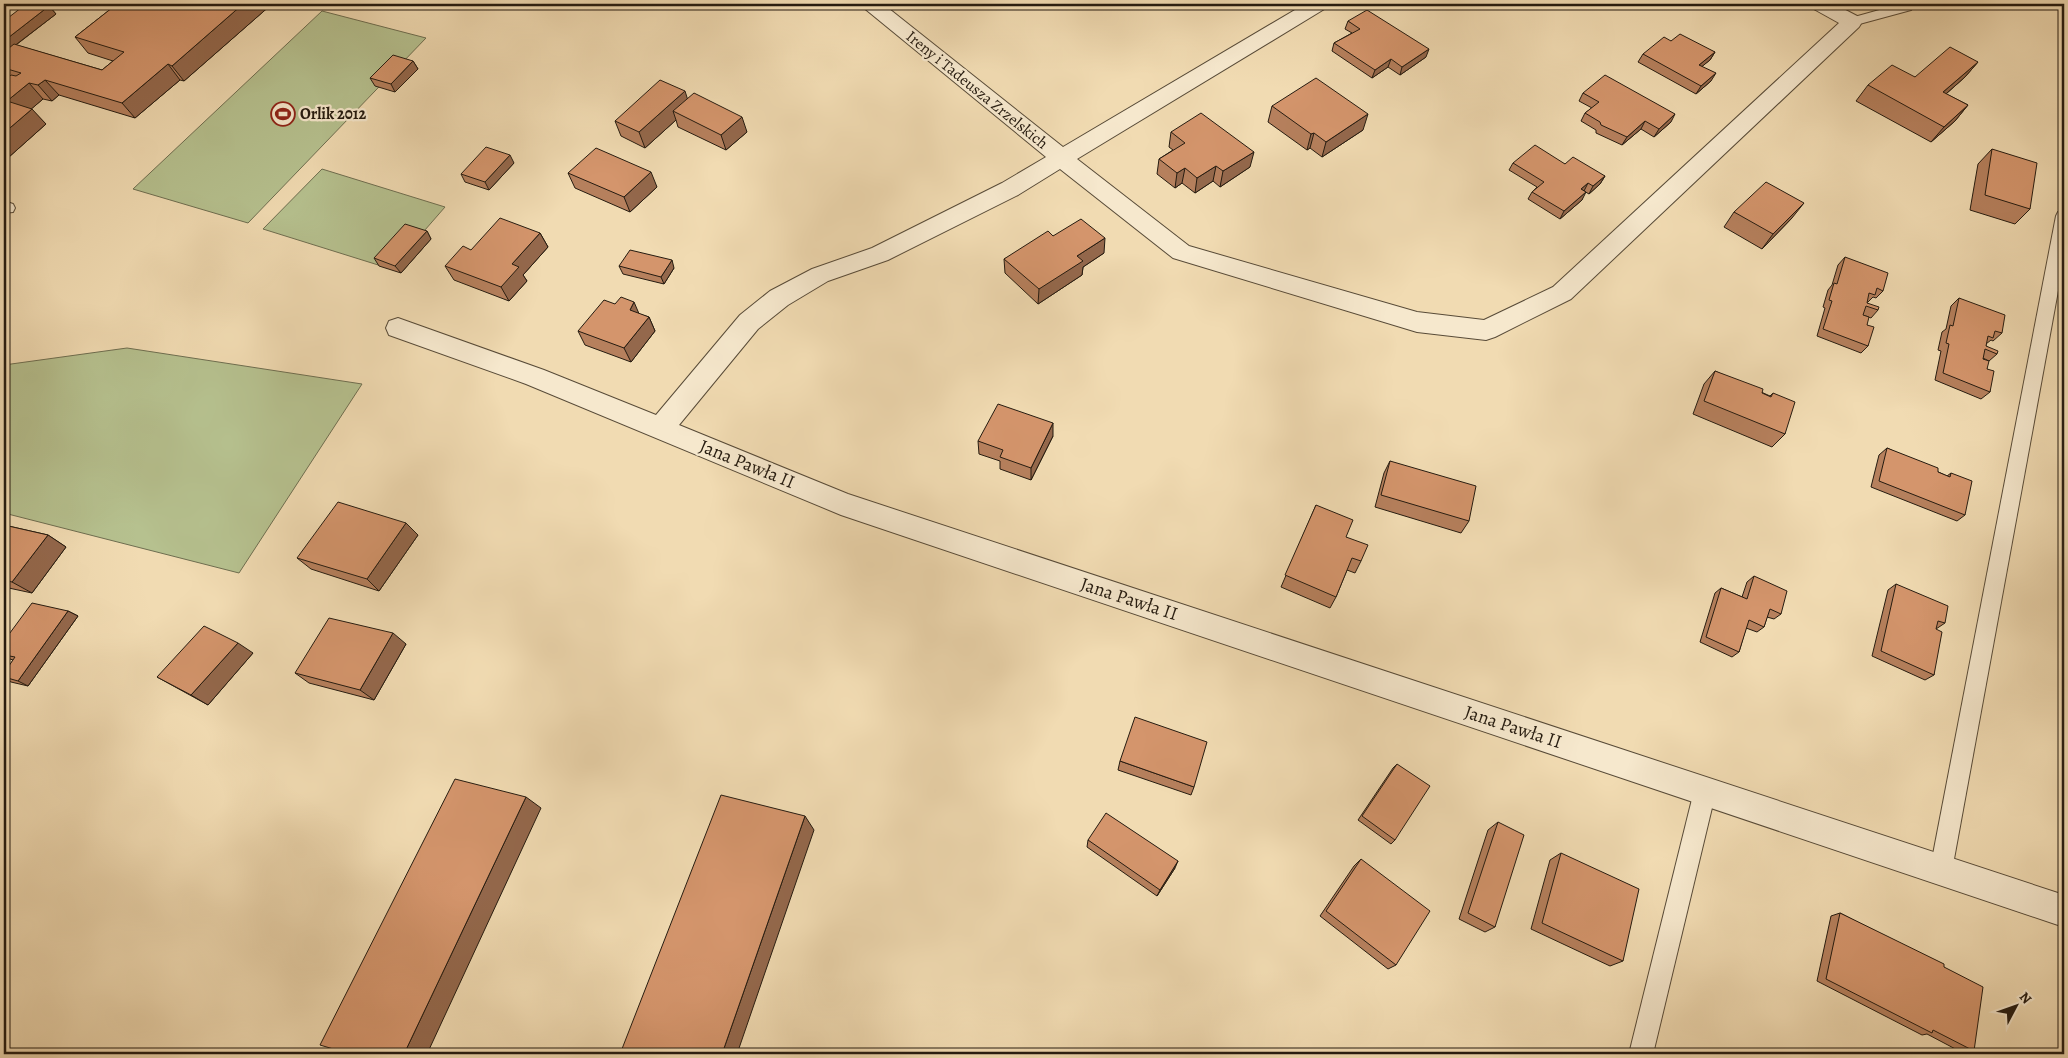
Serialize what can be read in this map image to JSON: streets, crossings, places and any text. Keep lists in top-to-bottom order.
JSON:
{
  "streets": {
    "street": ["Ireny i Tadeusza Zrzelskich", "Jana Pawła II"]
  },
  "places": {
    "sports": ["Orlik 2012"]
  },
  "north": "top right"
}
